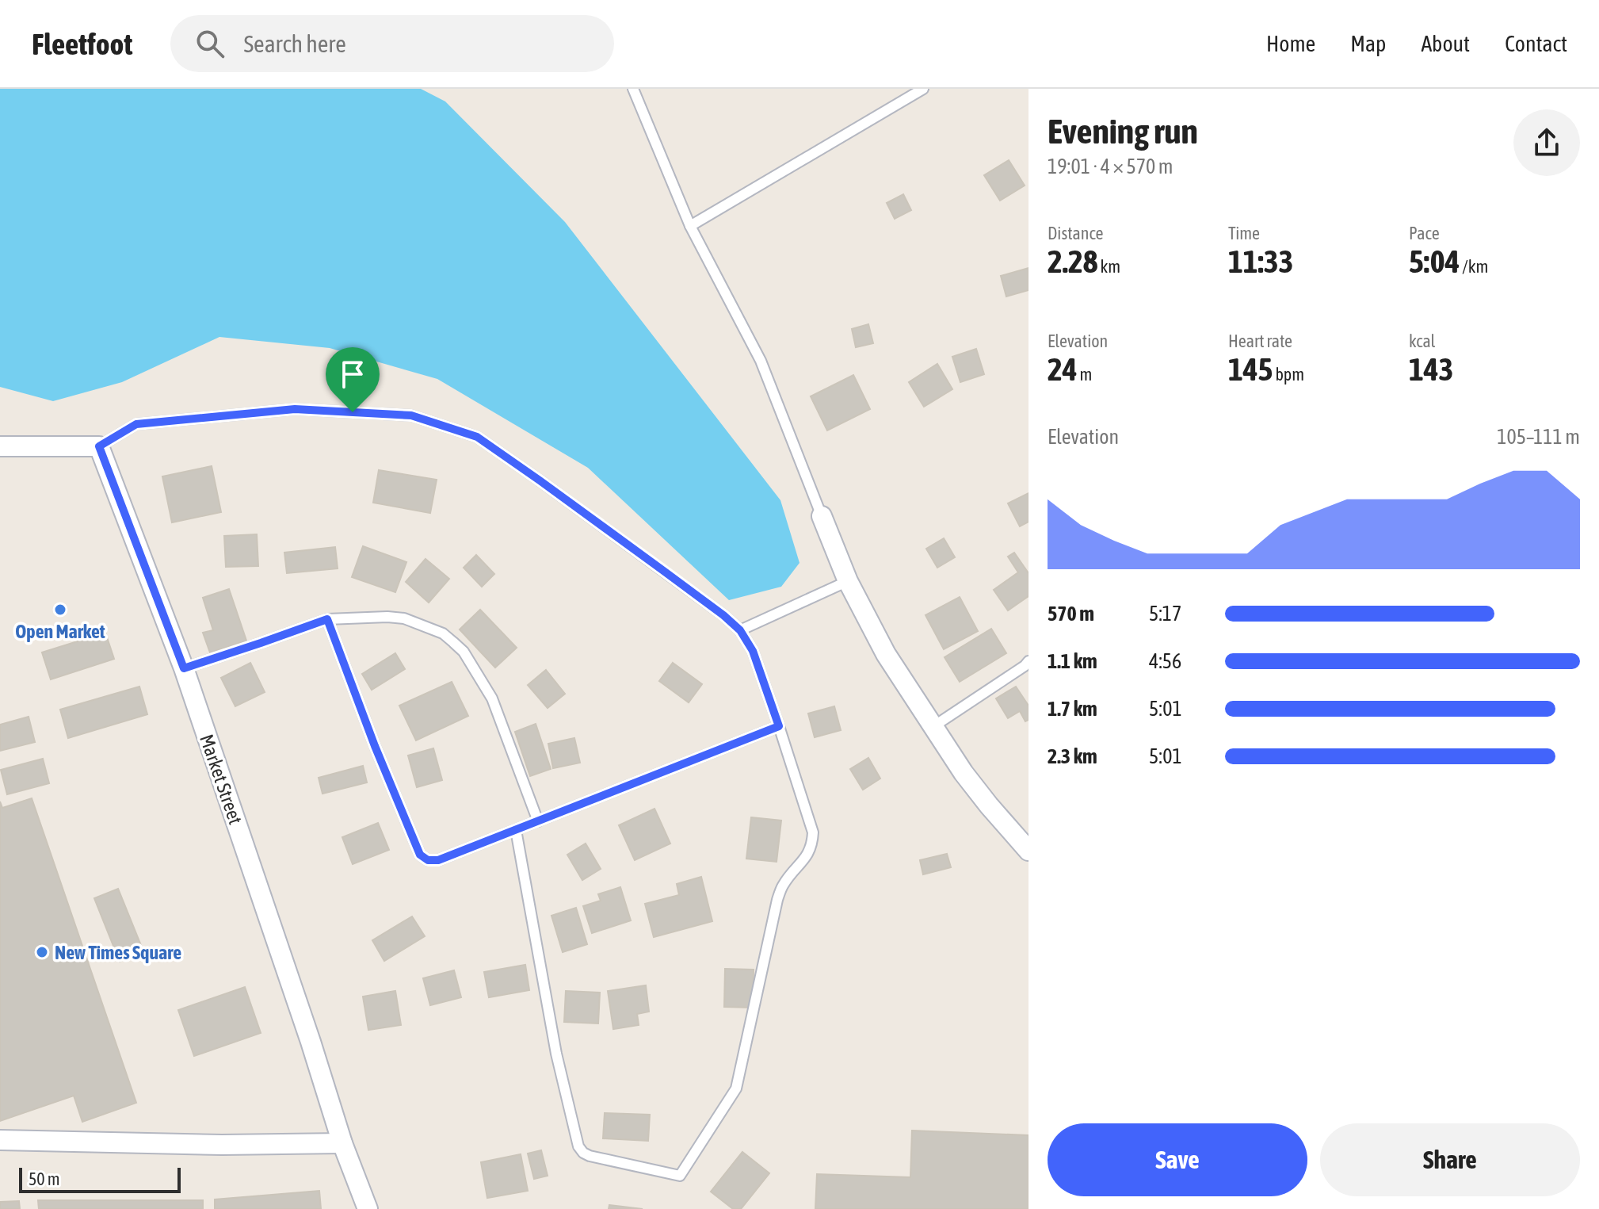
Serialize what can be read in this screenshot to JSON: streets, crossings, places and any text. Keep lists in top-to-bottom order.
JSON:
{
  "streets": {
    "street": ["Market Street"]
  },
  "places": ["Open Market", "New Times Square"],
  "scale_bar": "50 m",
  "page": {
    "header": "Fleetfoot",
    "search": "Search here",
    "nav": [
      "Home",
      "Map",
      "About",
      "Contact"
    ],
    "heading": ["Evening run", "19:01 · 4 × 570 m"],
    "stats": [
      ["Distance", "2.28 km"],
      ["Time", "11:33"],
      ["Pace", "5:04 /km"],
      ["Elevation", "24 m"],
      ["Heart rate", "145 bpm"],
      ["kcal", "143"]
    ],
    "chart": ["Elevation", "105–111 m"],
    "list": [
      {
        "name": "570 m",
        "note": "5:17"
      },
      {
        "name": "1.1 km",
        "note": "4:56"
      },
      {
        "name": "1.7 km",
        "note": "5:01"
      },
      {
        "name": "2.3 km",
        "note": "5:01"
      }
    ],
    "buttons": ["Save", "Share"],
    "scale": "50 m"
  }
}
